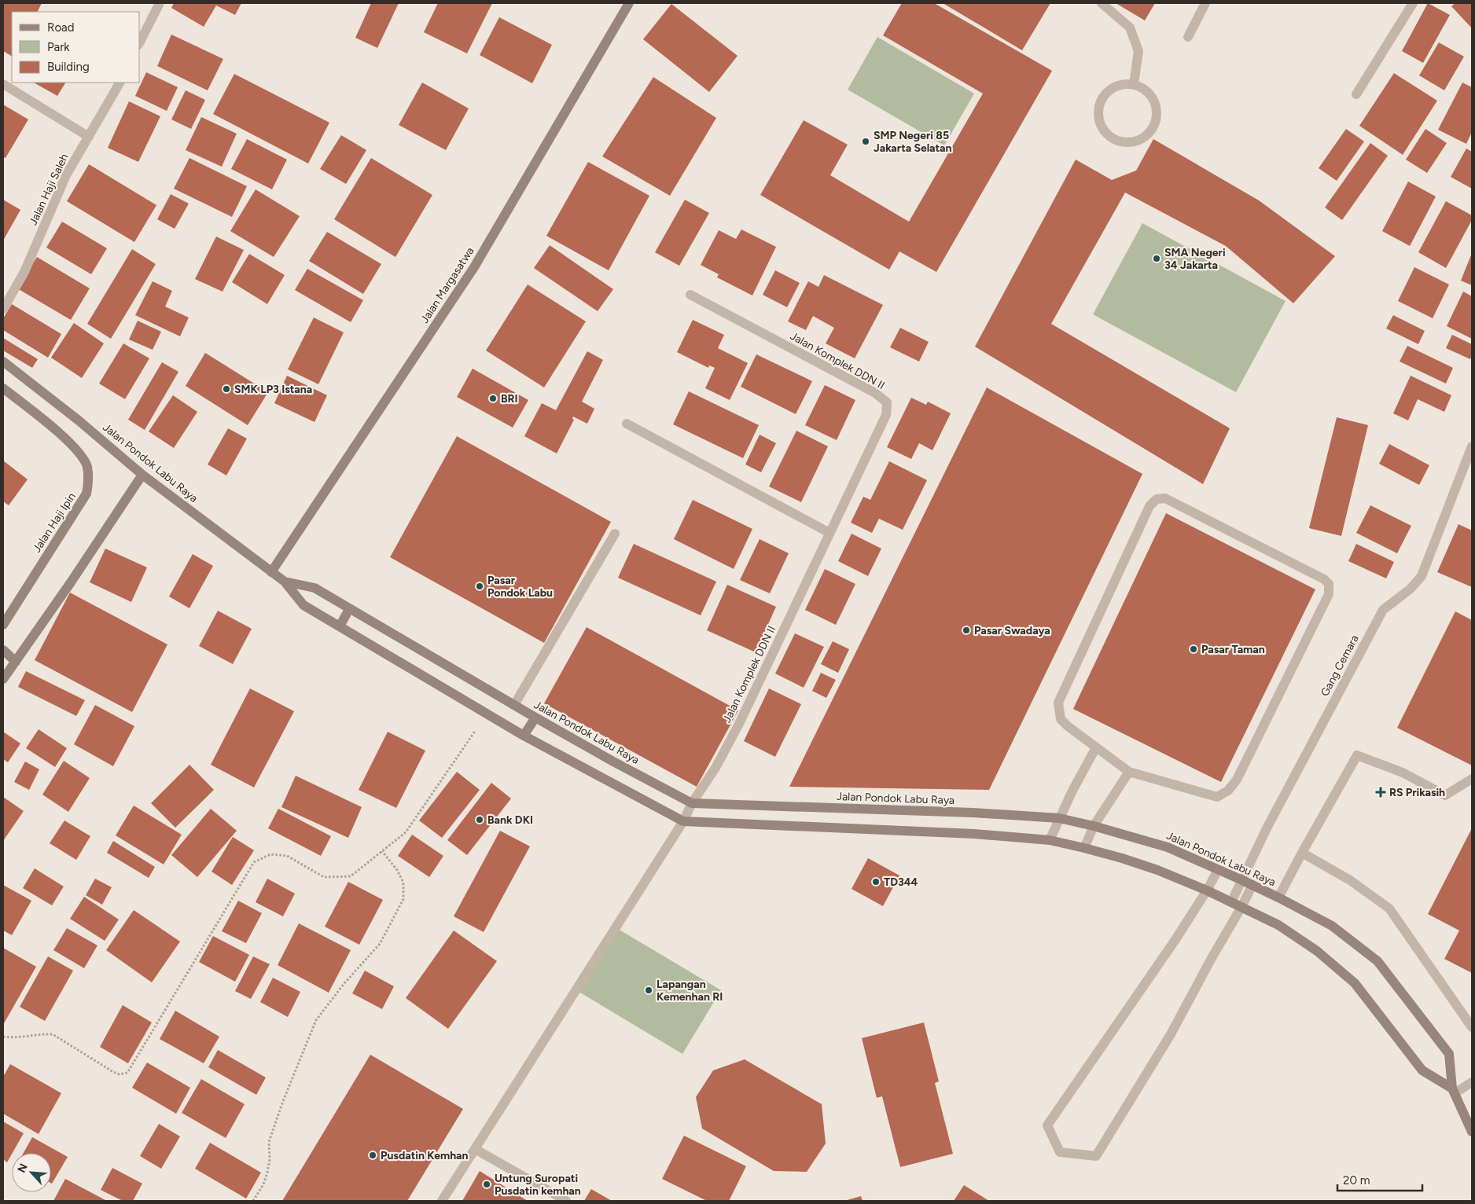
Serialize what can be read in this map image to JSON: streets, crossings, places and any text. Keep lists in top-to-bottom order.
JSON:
{
  "streets": {
    "main road": ["Jalan Margasatwa", "Jalan Pondok Labu Raya", "Jalan Haji Ipin"],
    "street": ["Jalan Haji Saleh", "Jalan Komplek DDN II", "Gang Cemara"]
  },
  "crossings": [
    ["Jalan Margasatwa", "Jalan Pondok Labu Raya"],
    ["Jalan Komplek DDN II", "Jalan Pondok Labu Raya"],
    ["Jalan Pondok Labu Raya", "Gang Cemara"]
  ],
  "places": {
    "other": [
      "SMP Negeri 85 Jakarta Selatan",
      "SMA Negeri 34 Jakarta",
      "SMK LP3 Istana",
      "BRI",
      "Pasar Pondok Labu",
      "Pasar Swadaya",
      "Pasar Taman",
      "Bank DKI",
      "TD344",
      "Lapangan Kemenhan RI",
      "Pusdatin Kemhan",
      "Untung Suropati Pusdatin kemhan"
    ],
    "health": ["RS Prikasih"]
  },
  "legend": ["Road", "Park", "Building"],
  "scale_bar": "20 m",
  "north": "top left"
}
